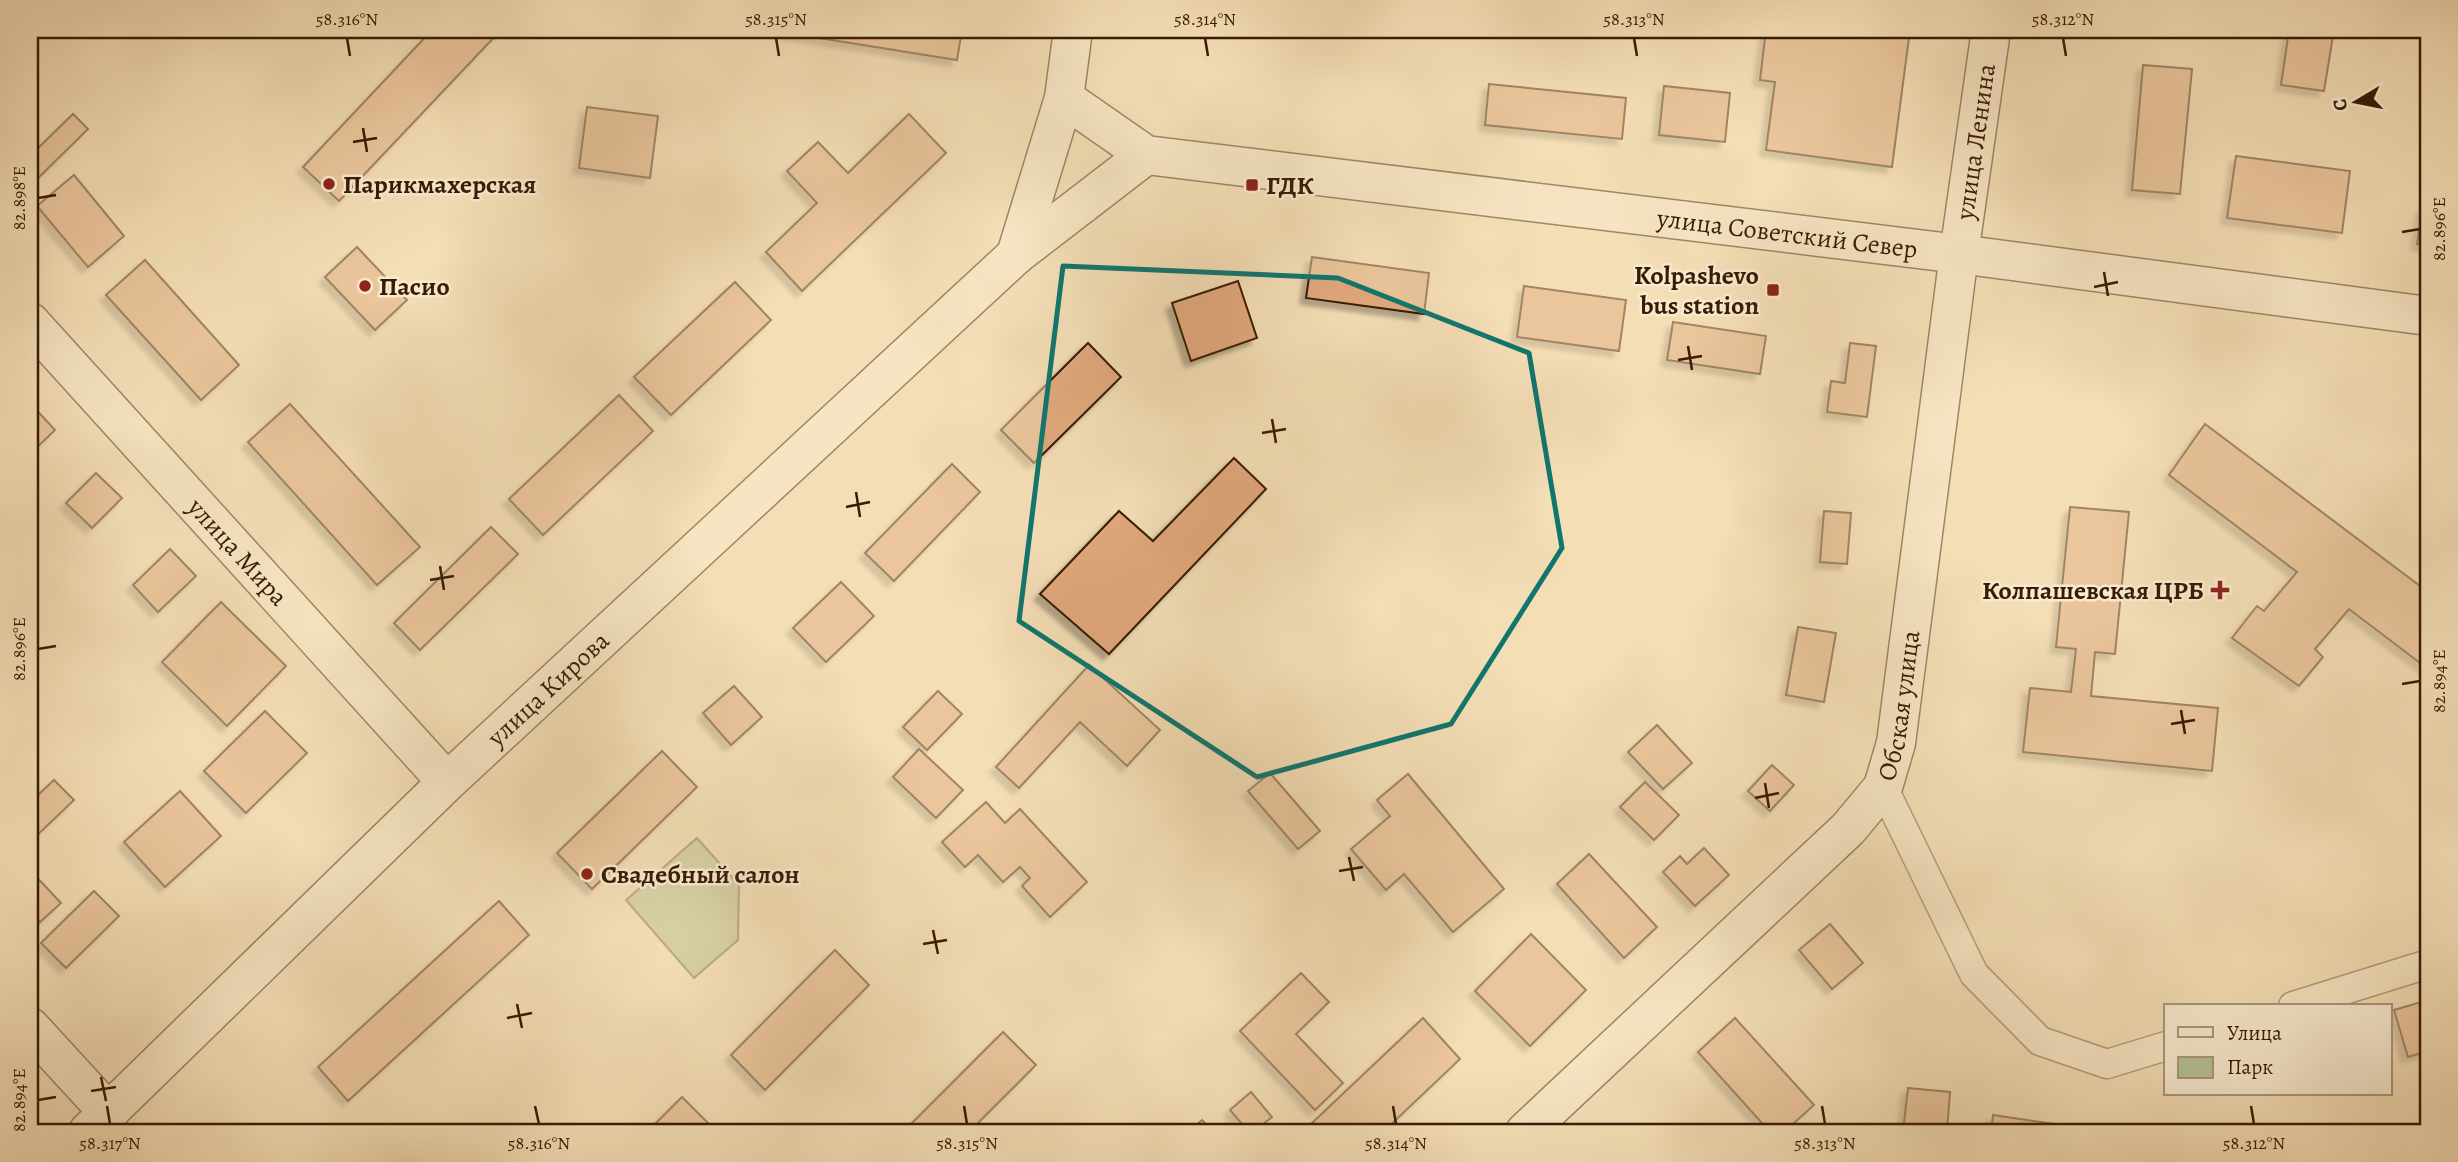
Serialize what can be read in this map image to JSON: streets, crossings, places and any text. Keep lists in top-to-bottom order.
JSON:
{
  "streets": {
    "street": [
      "улица Ленина",
      "улица Советский Север",
      "улица Мира",
      "улица Кирова",
      "Обская улица"
    ]
  },
  "crossings": [
    ["улица Ленина", "улица Советский Север"],
    ["улица Ленина", "Обская улица"],
    ["улица Советский Север", "улица Кирова"],
    ["улица Советский Север", "Обская улица"],
    ["улица Мира", "улица Кирова"]
  ],
  "places": {
    "other": ["Парикмахерская", "Пасио", "Свадебный салон"],
    "transit": ["ГДК", "Kolpashevo bus station"],
    "health": ["Колпашевская ЦРБ"]
  },
  "legend": ["Улица", "Парк"],
  "north": "left",
  "coordinates": [
    "58.316°N",
    "58.315°N",
    "58.314°N",
    "58.313°N",
    "58.312°N",
    "82.898°E",
    "82.896°E",
    "82.894°E",
    "58.317°N"
  ]
}
